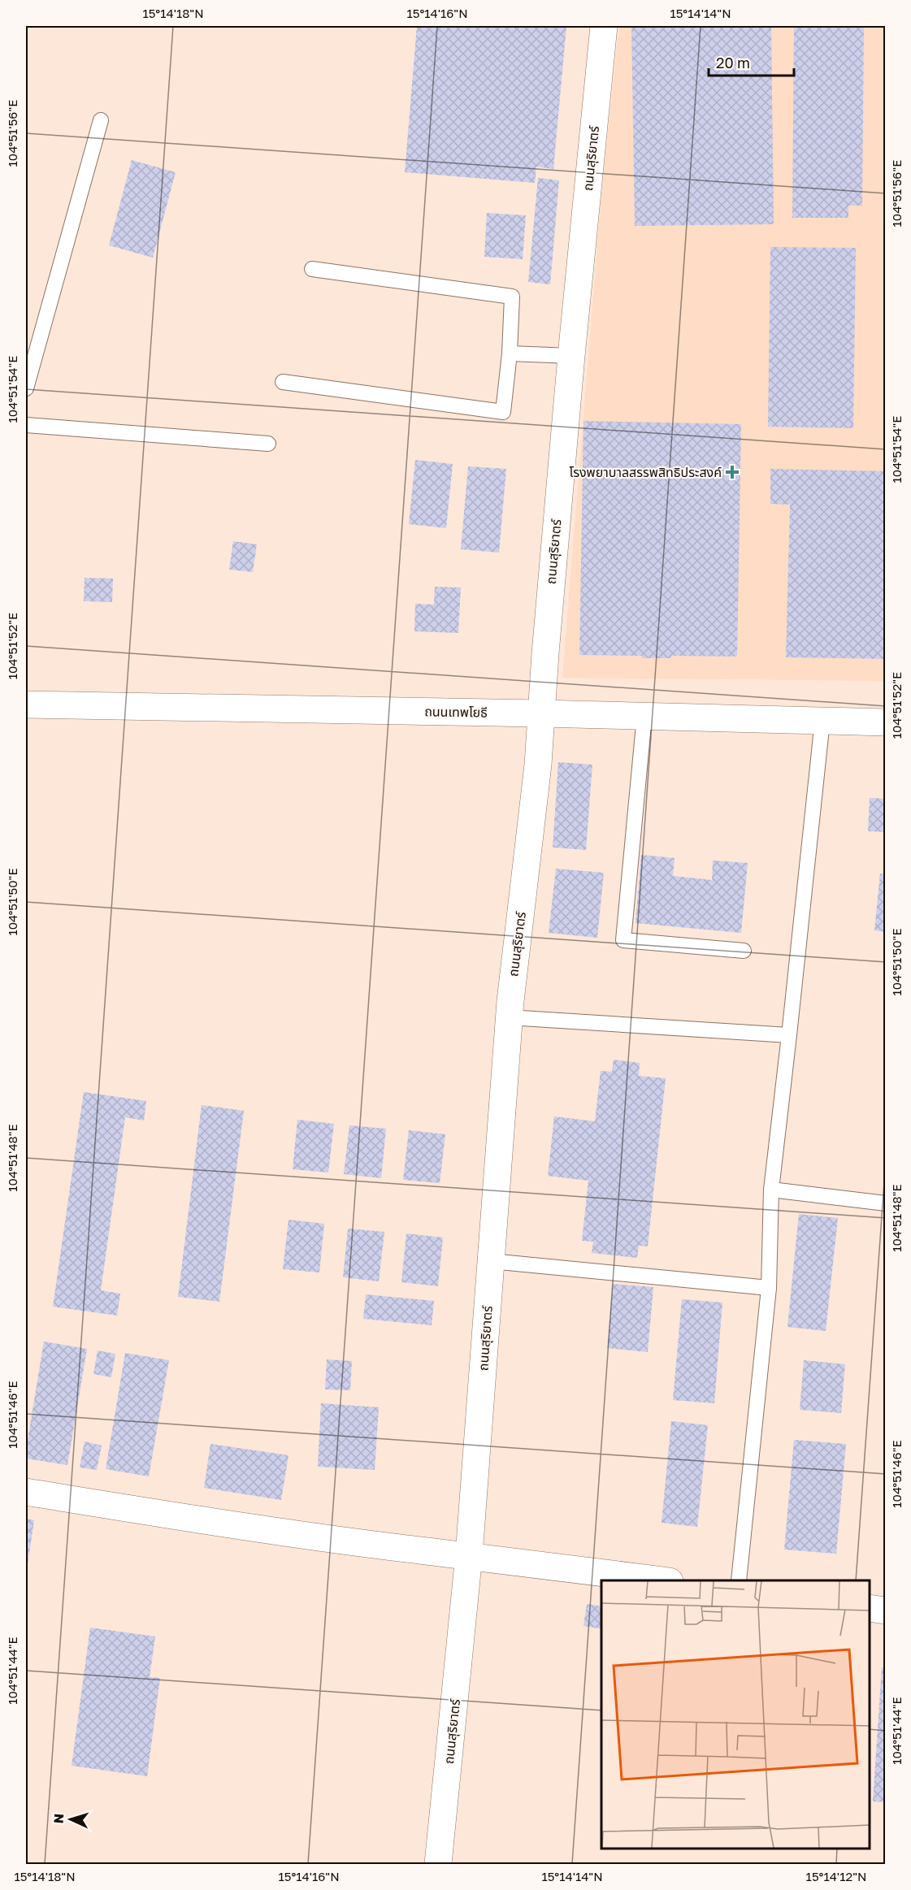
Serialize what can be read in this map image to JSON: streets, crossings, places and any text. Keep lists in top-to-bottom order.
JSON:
{
  "streets": {
    "street": ["ถนนสุริยาตร์", "ถนนเทพโยธี"]
  },
  "crossings": [
    ["ถนนสุริยาตร์", "ถนนเทพโยธี"]
  ],
  "places": {
    "health": ["โรงพยาบาลสรรพสิทธิประสงค์"]
  },
  "scale_bar": "20 m",
  "north": "left",
  "coordinates": [
    "15°14'18\"N",
    "15°14'16\"N",
    "15°14'14\"N",
    "104°51'56\"E",
    "104°51'54\"E",
    "104°51'52\"E",
    "104°51'50\"E",
    "104°51'48\"E",
    "104°51'46\"E",
    "104°51'44\"E",
    "15°14'12\"N"
  ]
}
